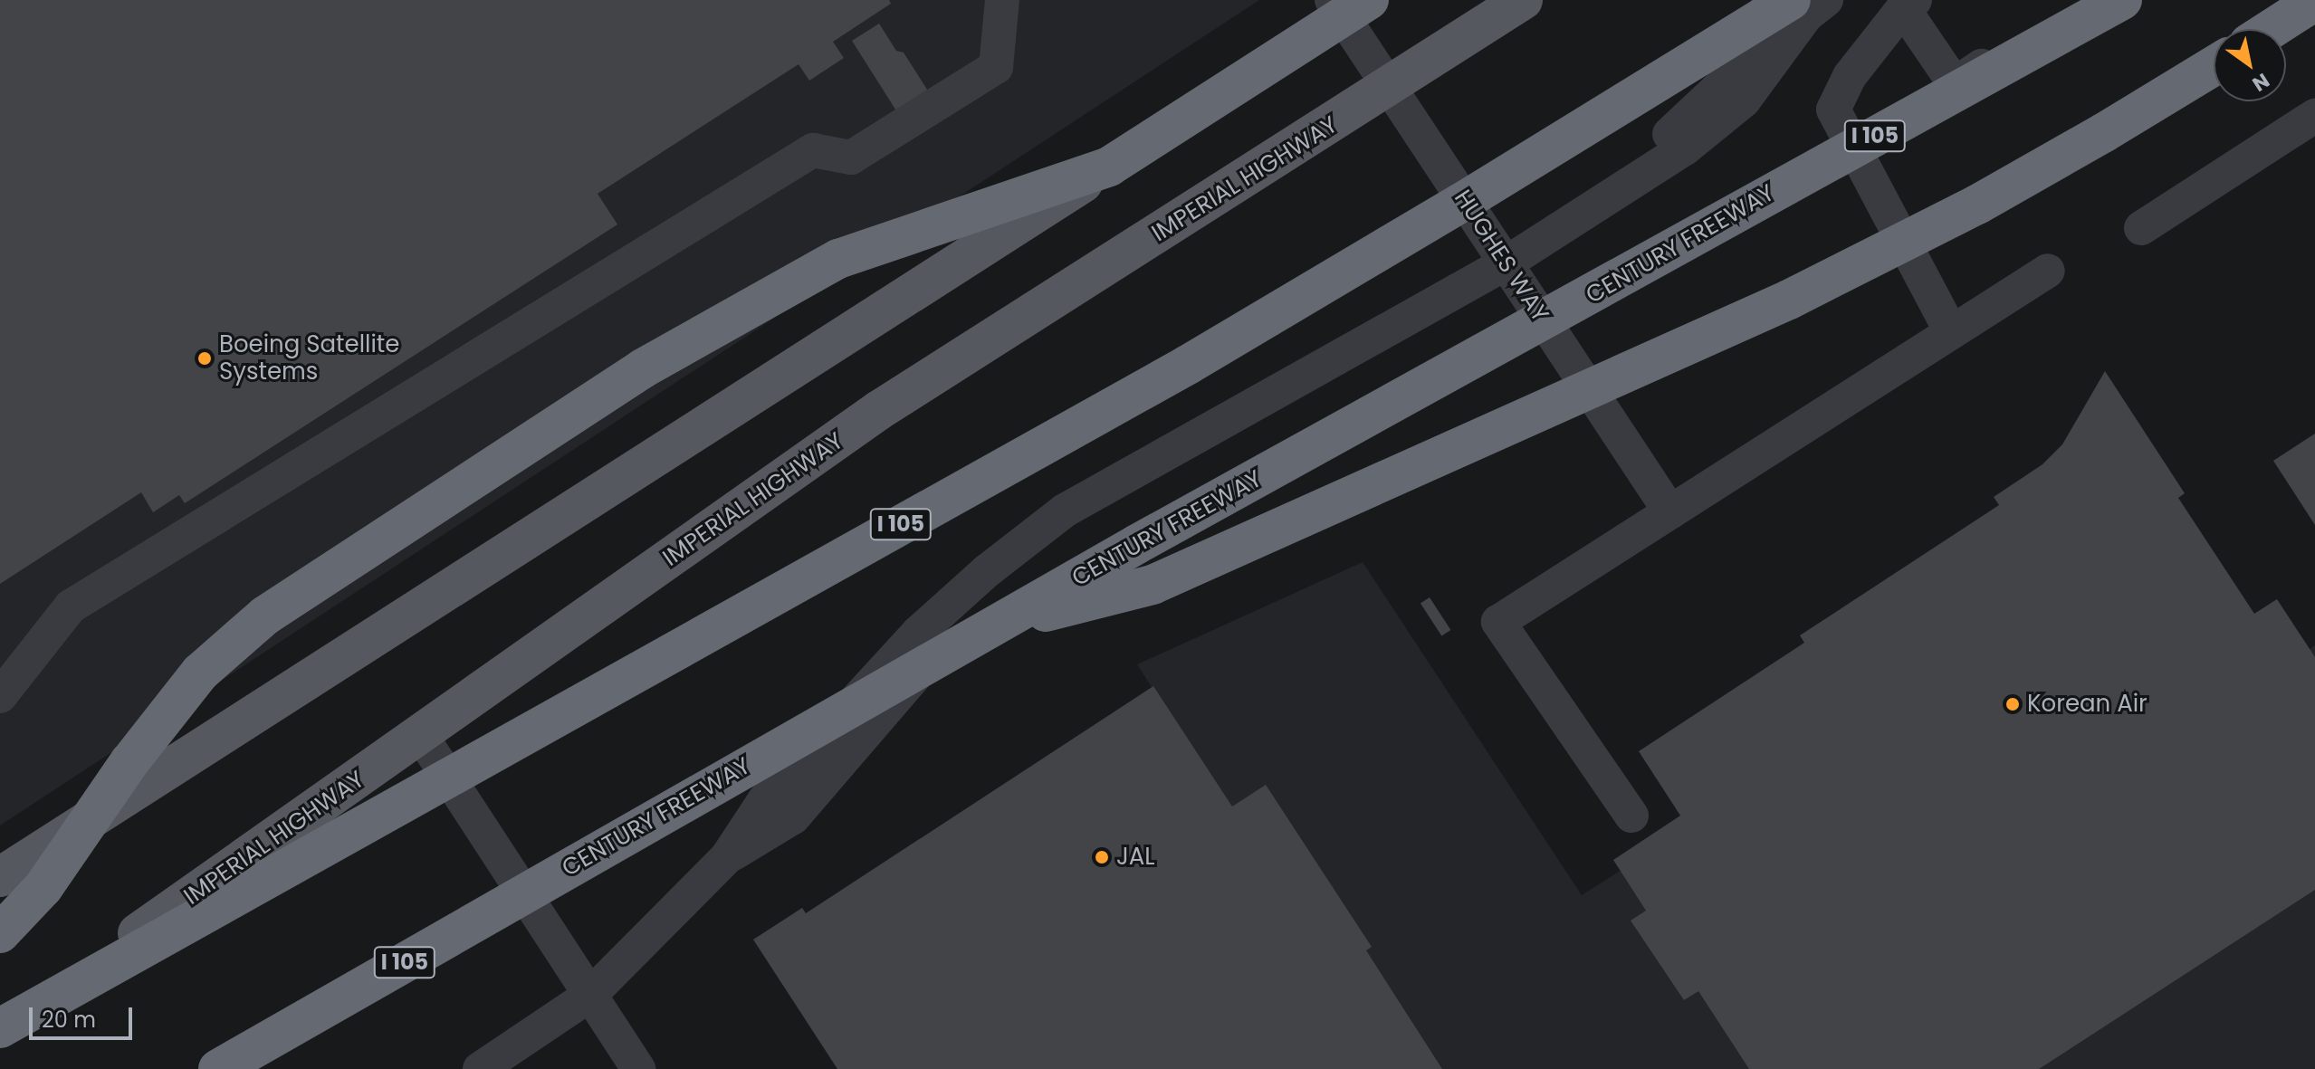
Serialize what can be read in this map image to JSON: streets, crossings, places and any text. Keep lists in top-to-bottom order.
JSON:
{
  "streets": {
    "highway": ["I 105", "CENTURY FREEWAY"],
    "main road": ["IMPERIAL HIGHWAY"],
    "street": ["HUGHES WAY"]
  },
  "crossings": [
    ["I 105", "IMPERIAL HIGHWAY"],
    ["IMPERIAL HIGHWAY", "HUGHES WAY"]
  ],
  "places": ["Boeing Satellite Systems", "Korean Air", "JAL"],
  "scale_bar": "20 m",
  "north": "bottom right"
}
